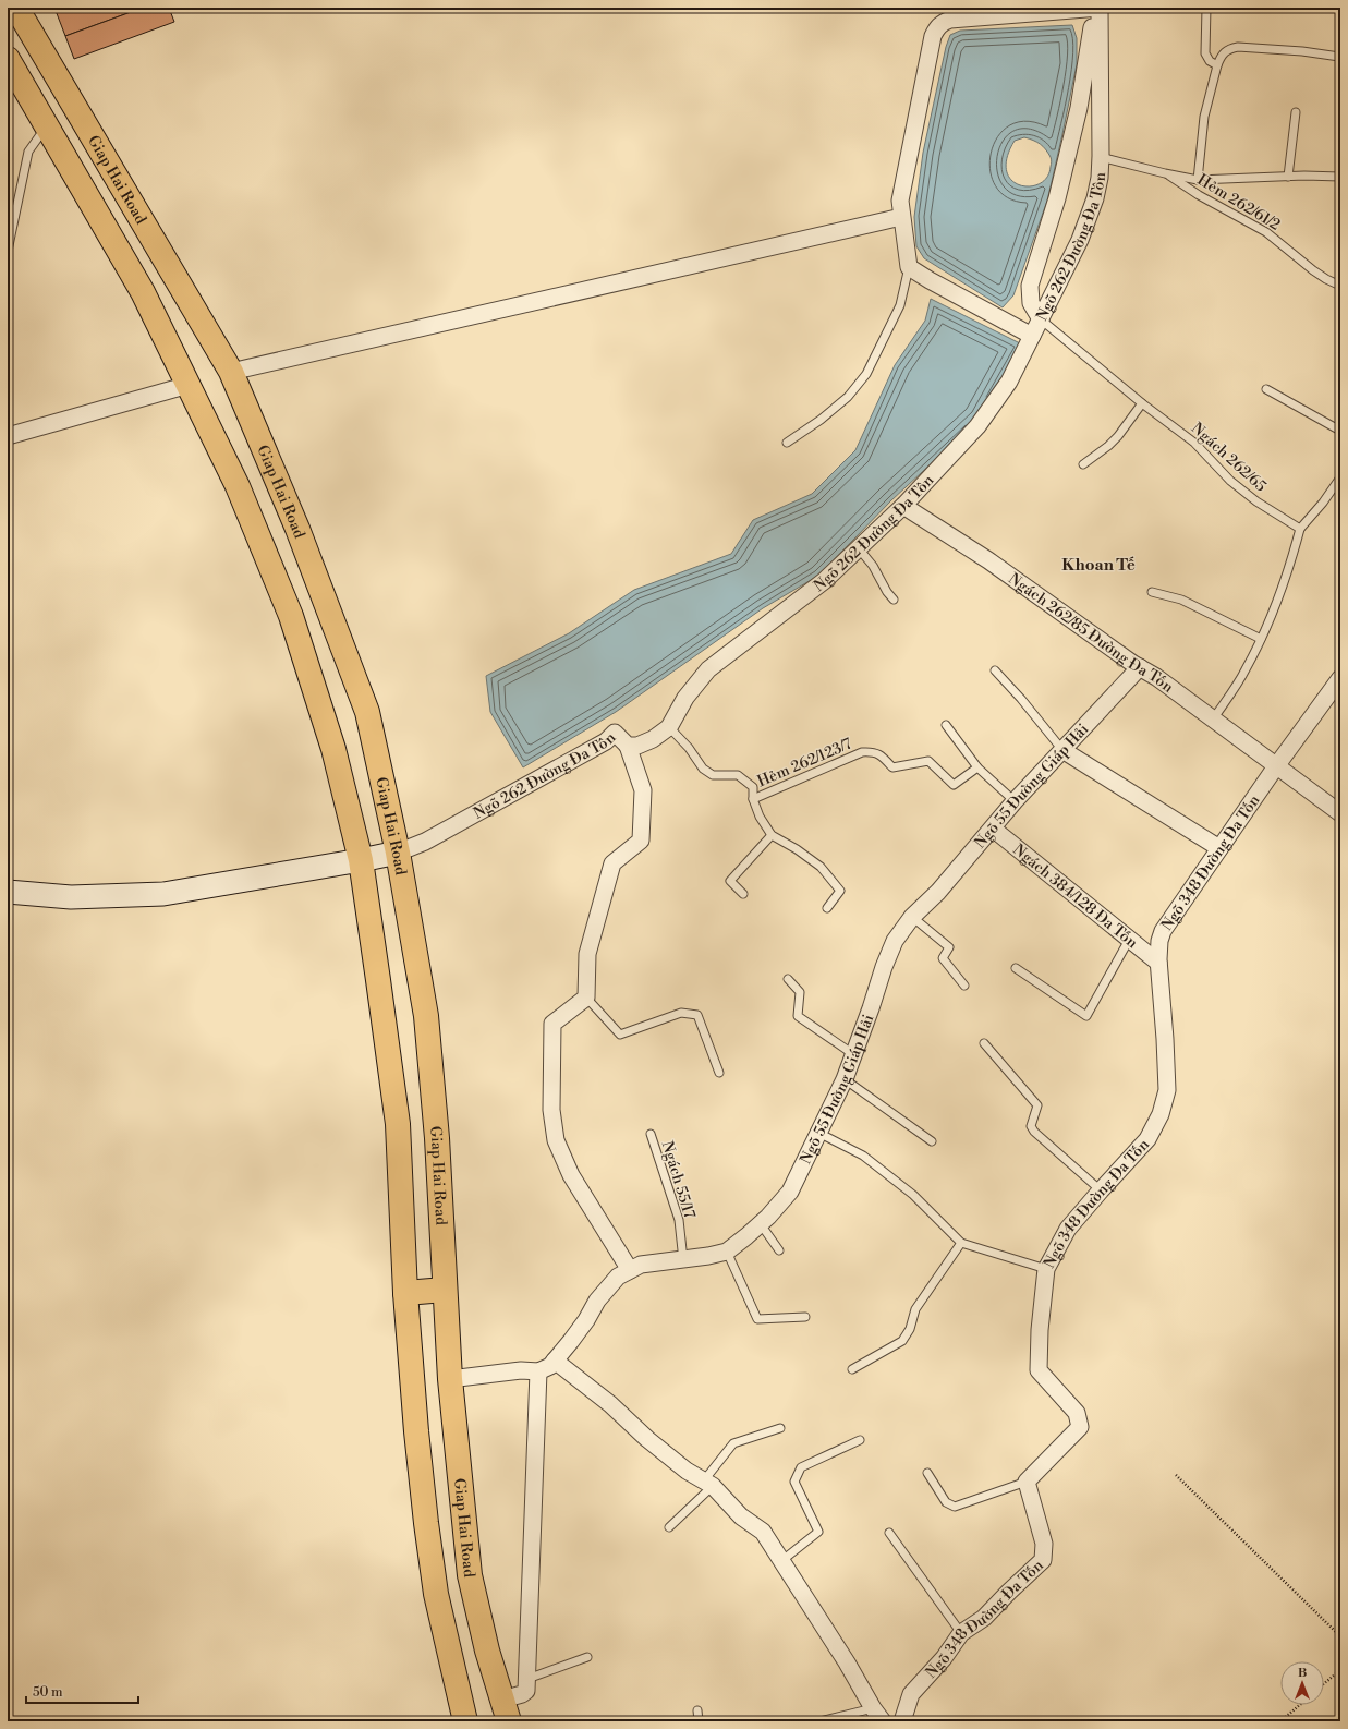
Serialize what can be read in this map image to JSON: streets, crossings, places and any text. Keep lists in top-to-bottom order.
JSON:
{
  "streets": {
    "highway": ["Giap Hai Road"],
    "street": [
      "Ngõ 262 Đường Đa Tôn",
      "Ngách 262/85 Đường Đa Tốn",
      "Ngõ 55 Đường Giáp Hải",
      "Ngõ 348 Đường Đa Tốn",
      "Ngách 384/128 Đa Tốn"
    ],
    "lane": [
      "Hẻm 262/61/2",
      "Ngách 262/65",
      "Hẻm 262/123/7",
      "Ngách 55/17"
    ]
  },
  "crossings": [
    ["Giap Hai Road", "Ngõ 262 Đường Đa Tôn"],
    ["Ngõ 262 Đường Đa Tôn", "Ngách 262/65"],
    ["Ngõ 262 Đường Đa Tôn", "Ngách 262/85 Đường Đa Tốn"],
    ["Ngách 262/85 Đường Đa Tốn", "Ngõ 55 Đường Giáp Hải"],
    ["Ngách 262/85 Đường Đa Tốn", "Ngõ 348 Đường Đa Tốn"],
    ["Ngõ 55 Đường Giáp Hải", "Ngách 384/128 Đa Tốn"],
    ["Ngõ 55 Đường Giáp Hải", "Ngách 55/17"],
    ["Ngõ 348 Đường Đa Tốn", "Ngách 384/128 Đa Tốn"]
  ],
  "districts": ["Khoan Tế"],
  "scale_bar": "50 m",
  "north": "top"
}
